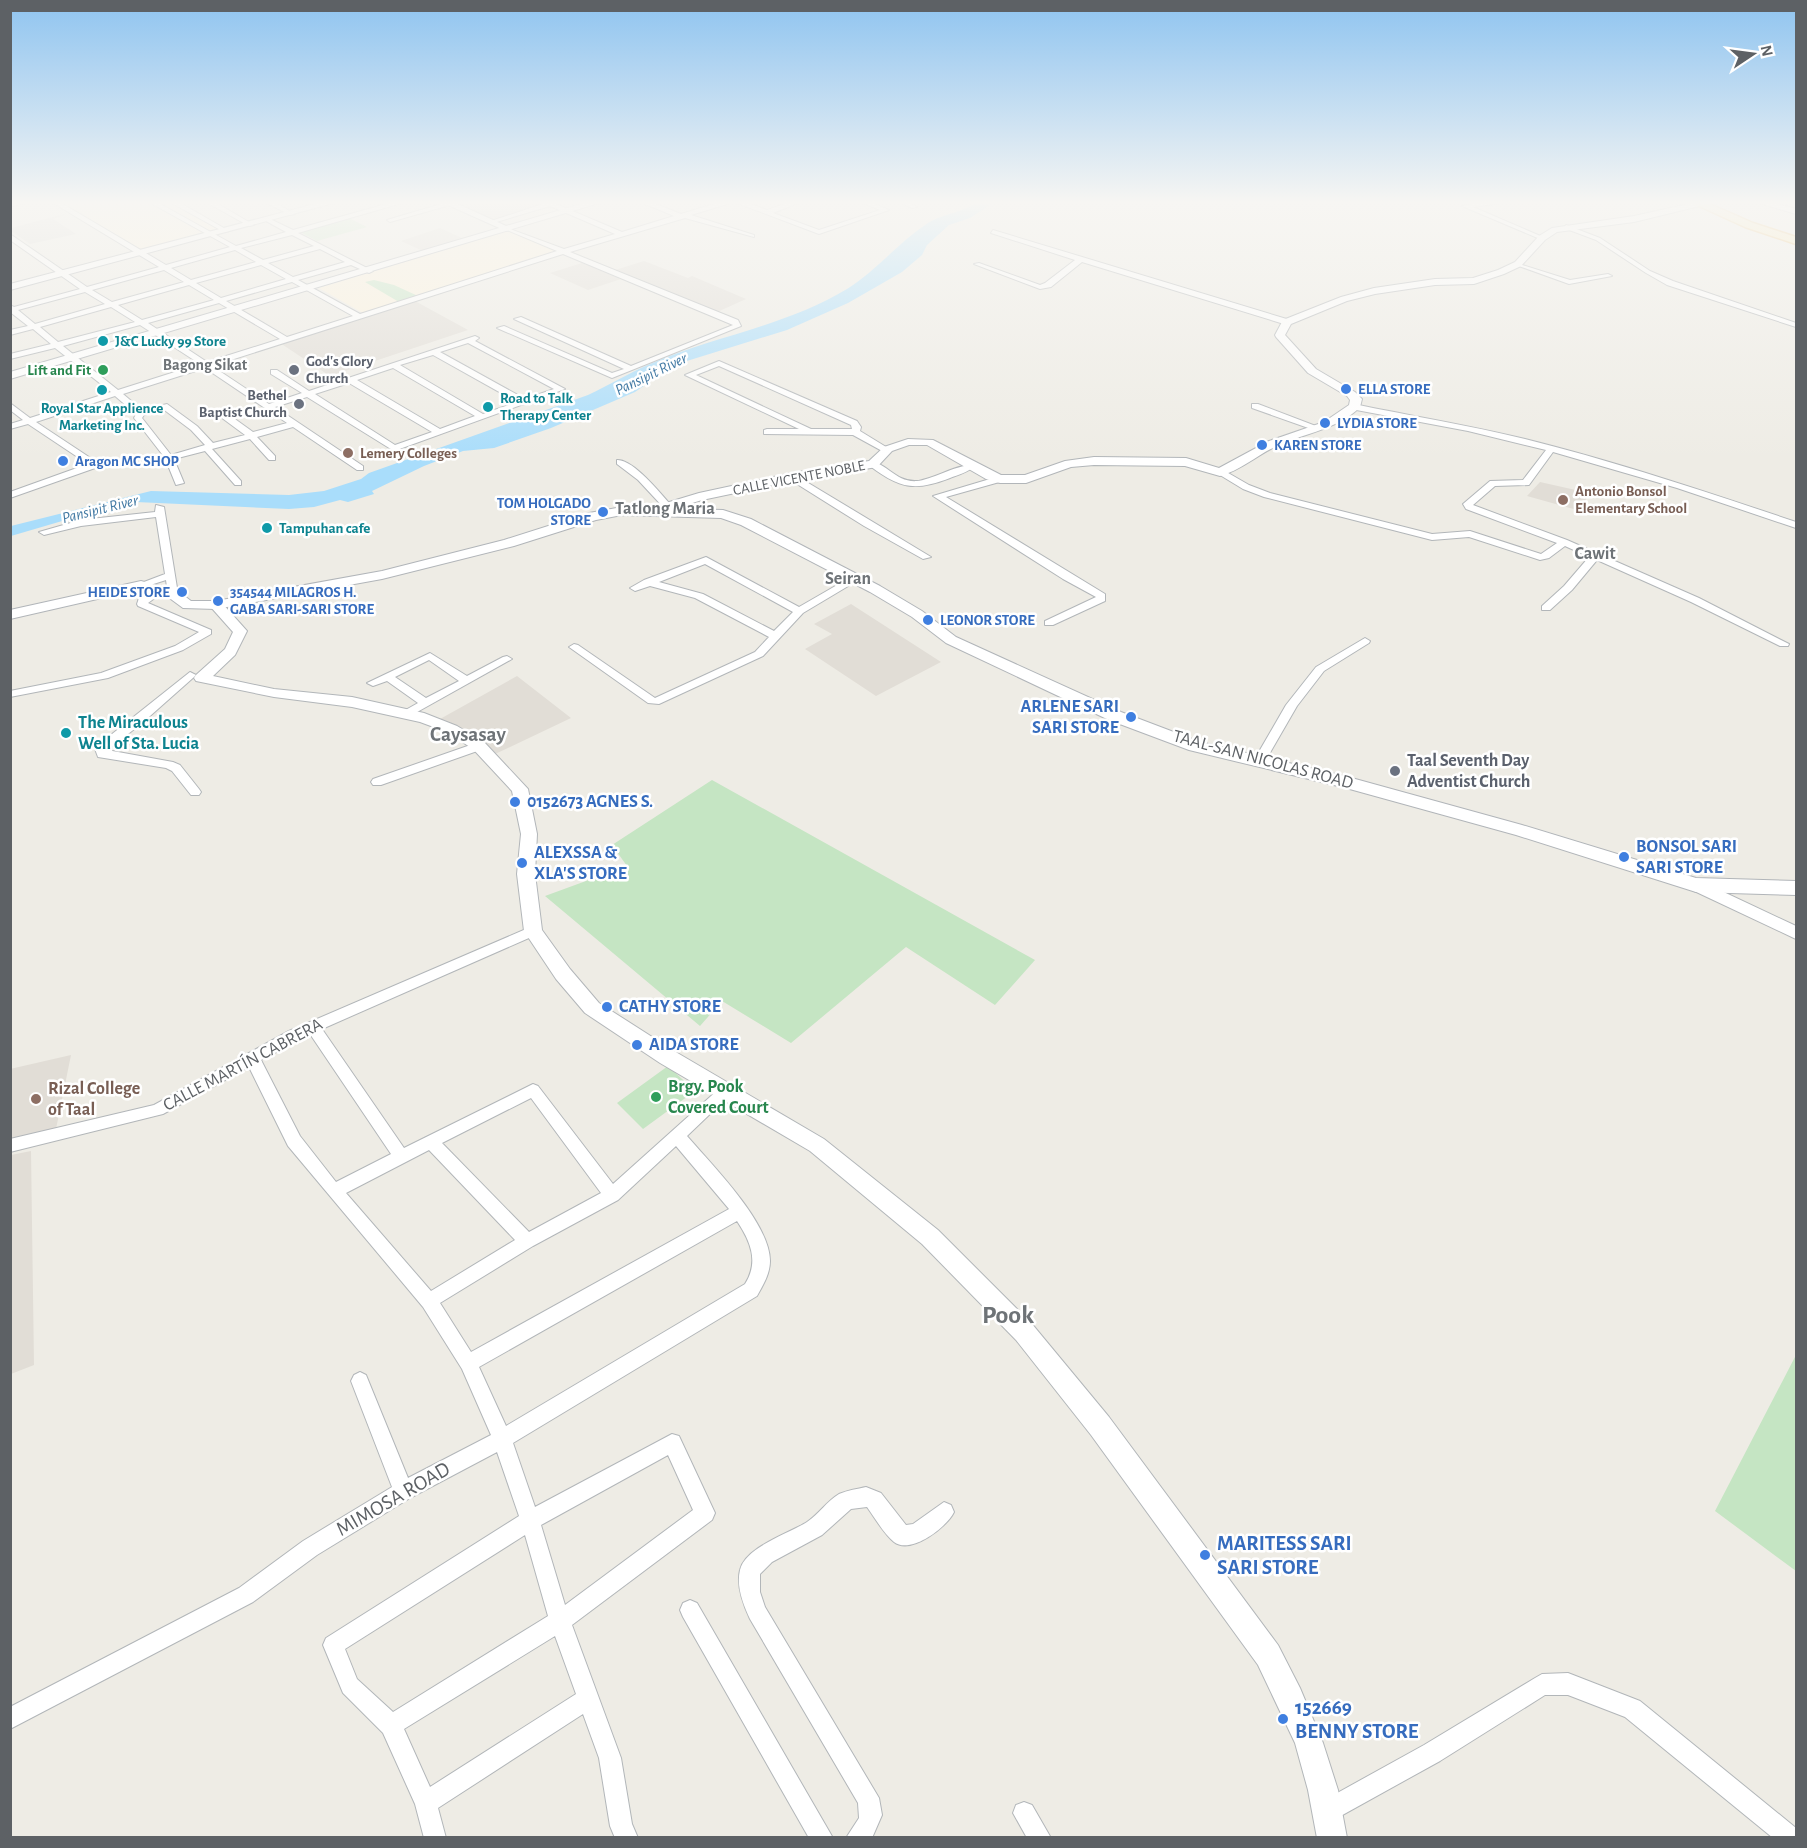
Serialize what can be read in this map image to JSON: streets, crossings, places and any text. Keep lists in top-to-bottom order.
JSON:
{
  "streets": {
    "main road": ["CALLE VICENTE NOBLE", "TAAL-SAN NICOLAS ROAD"],
    "street": ["CALLE MARTÍN CABRERA", "MIMOSA ROAD"]
  },
  "crossings": [
    ["CALLE VICENTE NOBLE", "TAAL-SAN NICOLAS ROAD"]
  ],
  "districts": [
    "Bagong Sikat",
    "Tatlong Maria",
    "Cawit",
    "Seiran",
    "Caysasay",
    "Pook"
  ],
  "water": ["Pansipit River"],
  "places": [
    "J&C Lucky 99 Store",
    "Lift and Fit",
    "God's Glory Church",
    "ELLA STORE",
    "Royal Star Applience Marketing Inc.",
    "Bethel Baptist Church",
    "Road to Talk Therapy Center",
    "LYDIA STORE",
    "KAREN STORE",
    "Lemery Colleges",
    "Aragon MC SHOP",
    "Antonio Bonsol Elementary School",
    "TOM HOLGADO STORE",
    "Tampuhan cafe",
    "HEIDE STORE",
    "354544 MILAGROS H. GABA SARI-SARI STORE",
    "LEONOR STORE",
    "ARLENE SARI SARI STORE",
    "The Miraculous Well of Sta. Lucia",
    "Taal Seventh Day Adventist Church",
    "0152673 AGNES S.",
    "BONSOL SARI SARI STORE",
    "ALEXSSA & XLA'S STORE",
    "CATHY STORE",
    "AIDA STORE",
    "Brgy. Pook Covered Court",
    "Rizal College of Taal",
    "MARITESS SARI SARI STORE",
    "152669 BENNY STORE"
  ],
  "north": "right"
}
